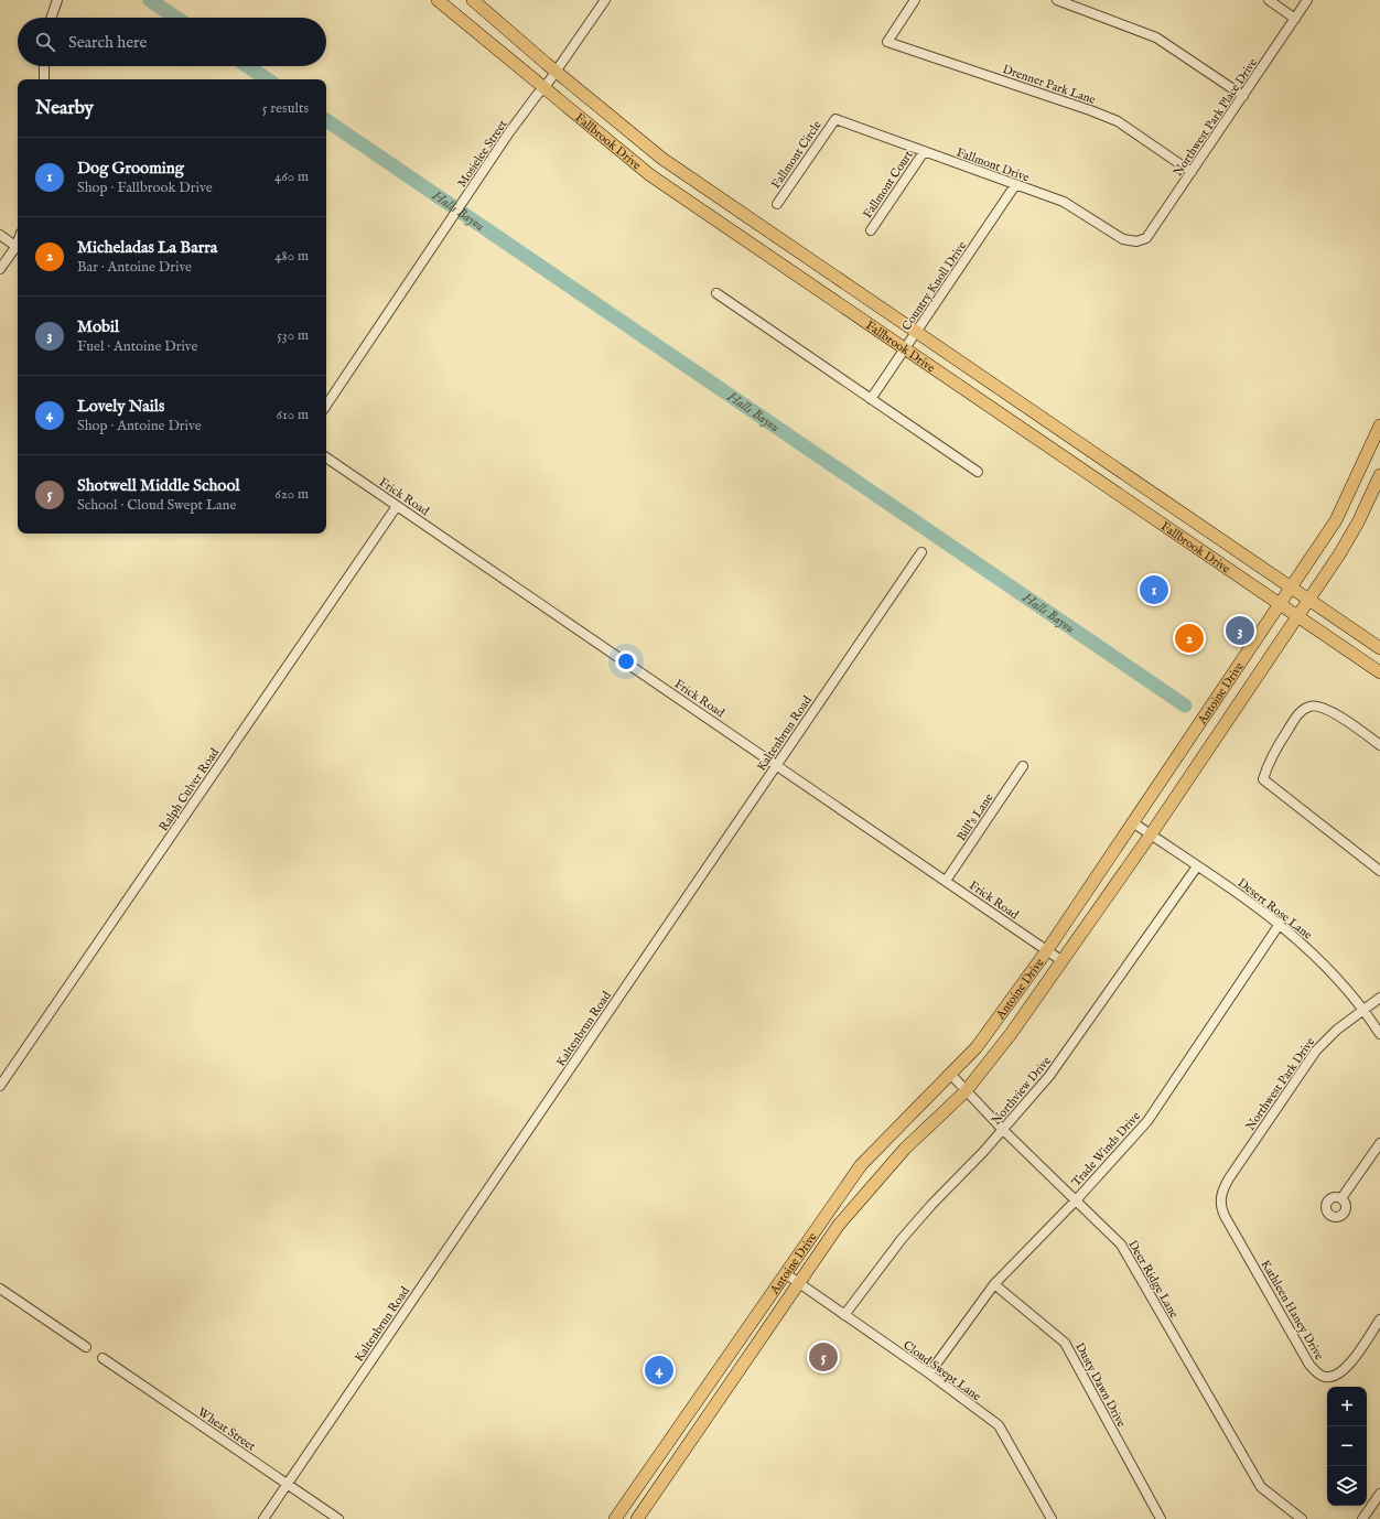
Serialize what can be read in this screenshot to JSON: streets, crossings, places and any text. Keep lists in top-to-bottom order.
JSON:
{
  "streets": {
    "main road": ["Fallbrook Drive", "Antoine Drive"],
    "street": [
      "Drenner Park Lane",
      "Northwest Park Place Drive",
      "Mosielee Street",
      "Fallmont Circle",
      "Fallmont Drive",
      "Fallmont Court",
      "Country Knoll Drive",
      "Frick Road",
      "Kaltenbrun Road",
      "Ralph Culver Road",
      "Bill's Lane",
      "Desert Rose Lane",
      "Northwest Park Drive",
      "Northview Drive",
      "Trade Winds Drive",
      "Deer Ridge Lane",
      "Kathleen Haney Drive",
      "Cloud Swept Lane",
      "Dusty Dawn Drive",
      "Wheat Street"
    ]
  },
  "crossings": [
    ["Drenner Park Lane", "Northwest Park Place Drive"],
    ["Northwest Park Place Drive", "Fallmont Drive"],
    ["Fallbrook Drive", "Mosielee Street"],
    ["Fallbrook Drive", "Country Knoll Drive"],
    ["Fallbrook Drive", "Antoine Drive"],
    ["Fallmont Circle", "Fallmont Drive"],
    ["Fallmont Drive", "Fallmont Court"],
    ["Fallmont Drive", "Country Knoll Drive"],
    ["Frick Road", "Antoine Drive"],
    ["Frick Road", "Kaltenbrun Road"],
    ["Frick Road", "Ralph Culver Road"],
    ["Frick Road", "Bill's Lane"],
    ["Antoine Drive", "Desert Rose Lane"],
    ["Antoine Drive", "Deer Ridge Lane"],
    ["Antoine Drive", "Cloud Swept Lane"],
    ["Kaltenbrun Road", "Wheat Street"],
    ["Desert Rose Lane", "Northwest Park Drive"],
    ["Desert Rose Lane", "Northview Drive"],
    ["Desert Rose Lane", "Trade Winds Drive"],
    ["Northwest Park Drive", "Kathleen Haney Drive"],
    ["Northview Drive", "Deer Ridge Lane"],
    ["Northview Drive", "Cloud Swept Lane"],
    ["Trade Winds Drive", "Deer Ridge Lane"],
    ["Trade Winds Drive", "Cloud Swept Lane"],
    ["Trade Winds Drive", "Dusty Dawn Drive"]
  ],
  "water": ["Halls Bayou"],
  "page": {
    "search": "Search here",
    "heading": ["Nearby", "5 results"],
    "list": [
      {
        "mark": "1",
        "name": "Dog Grooming",
        "note": "Shop · Fallbrook Drive",
        "value": "460 m"
      },
      {
        "mark": "2",
        "name": "Micheladas La Barra",
        "note": "Bar · Antoine Drive",
        "value": "480 m"
      },
      {
        "mark": "3",
        "name": "Mobil",
        "note": "Fuel · Antoine Drive",
        "value": "530 m"
      },
      {
        "mark": "4",
        "name": "Lovely Nails",
        "note": "Shop · Antoine Drive",
        "value": "610 m"
      },
      {
        "mark": "5",
        "name": "Shotwell Middle School",
        "note": "School · Cloud Swept Lane",
        "value": "620 m"
      }
    ],
    "pins": [
      "1",
      "3",
      "2",
      "5",
      "4"
    ],
    "map_buttons": ["+", "−"]
  }
}
